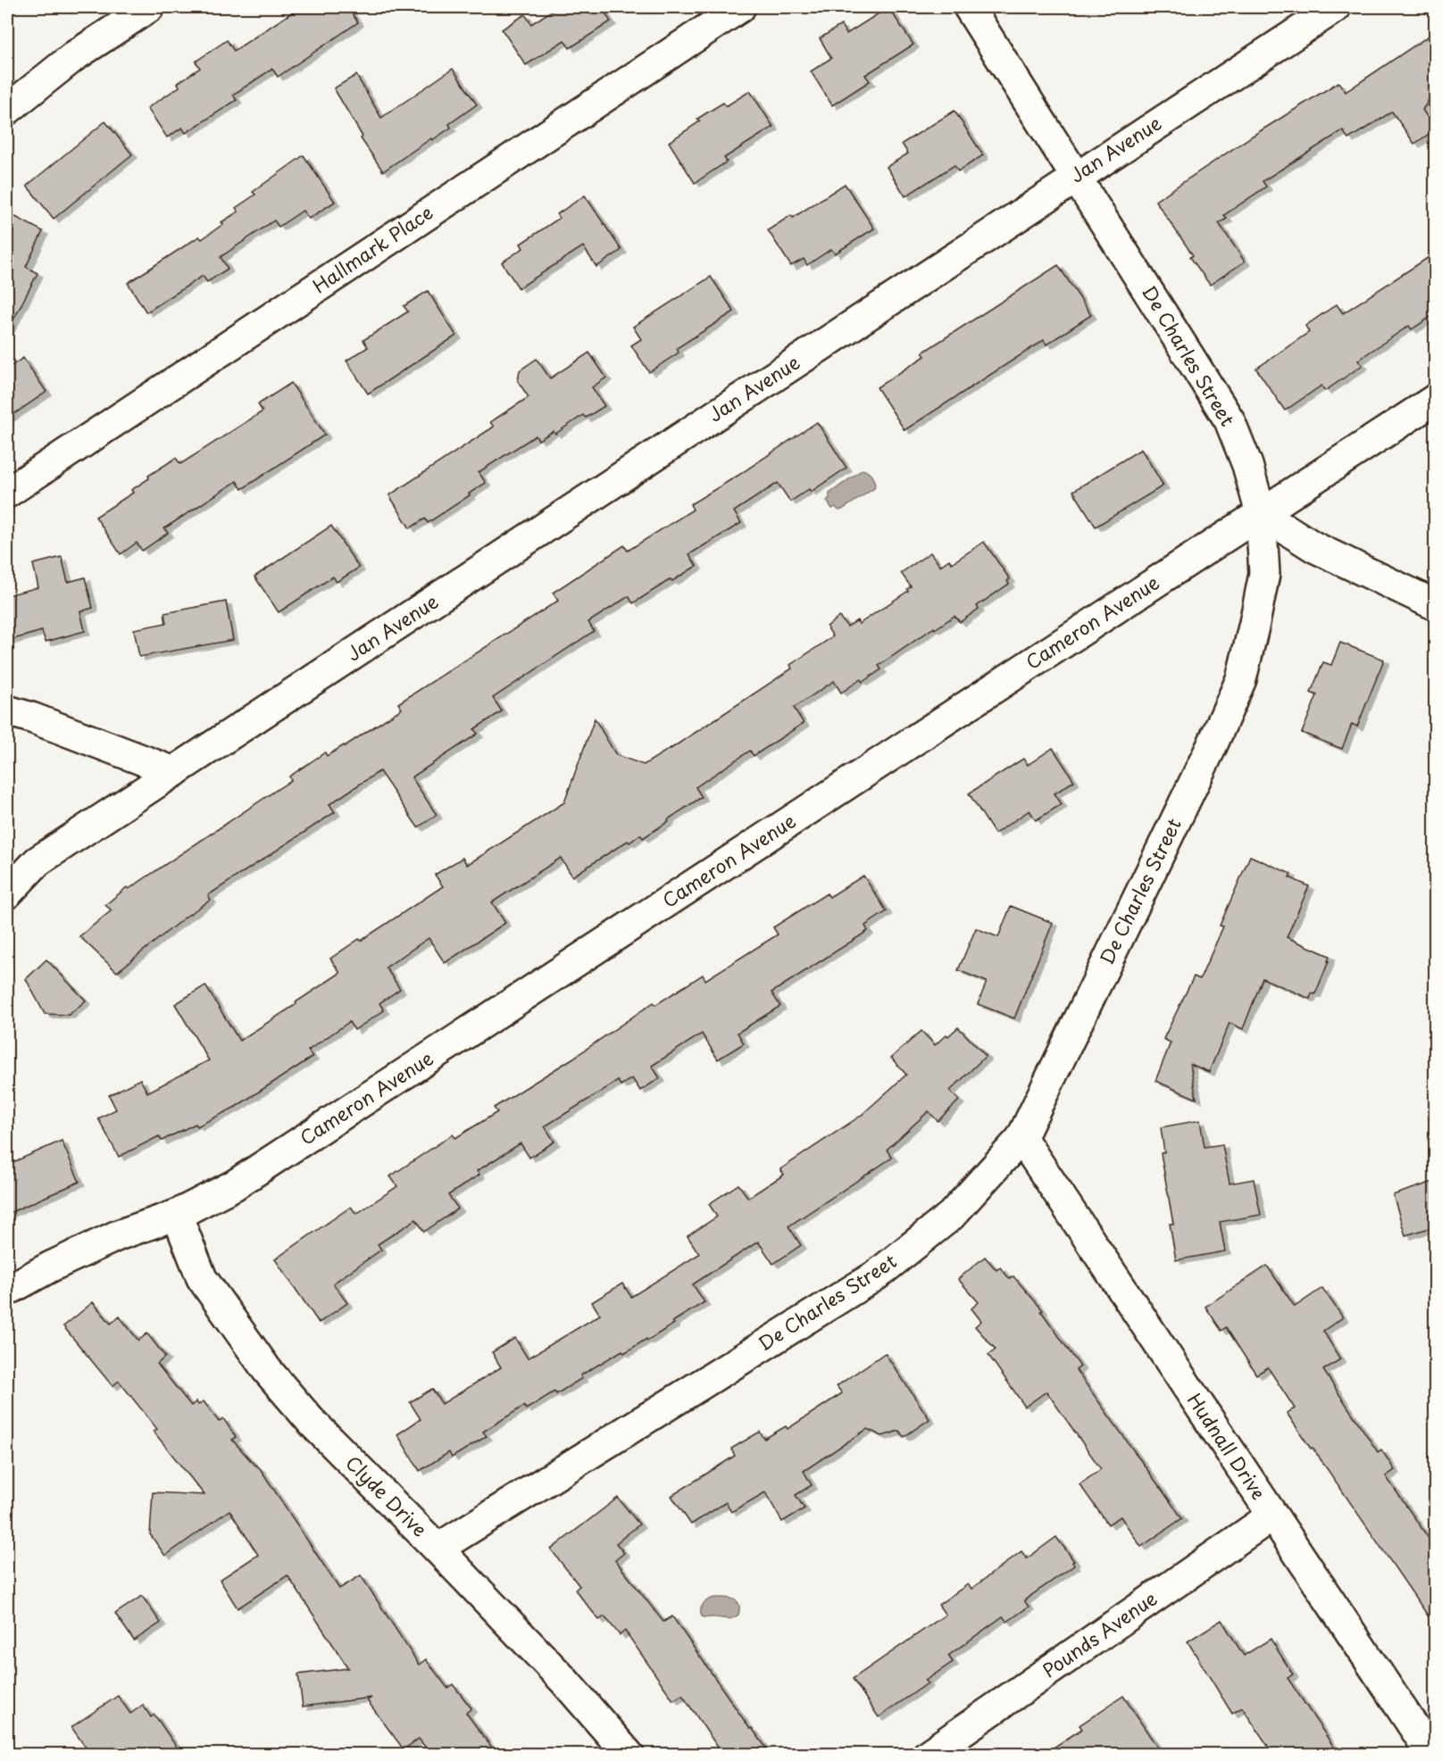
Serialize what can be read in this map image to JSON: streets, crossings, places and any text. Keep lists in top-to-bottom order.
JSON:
{
  "streets": {
    "street": [
      "Jan Avenue",
      "Hallmark Place",
      "De Charles Street",
      "Cameron Avenue",
      "Hudnall Drive",
      "Clyde Drive",
      "Pounds Avenue"
    ]
  },
  "crossings": [
    ["Jan Avenue", "De Charles Street"],
    ["De Charles Street", "Cameron Avenue"],
    ["De Charles Street", "Hudnall Drive"],
    ["De Charles Street", "Clyde Drive"],
    ["Cameron Avenue", "Clyde Drive"],
    ["Hudnall Drive", "Pounds Avenue"]
  ]
}
